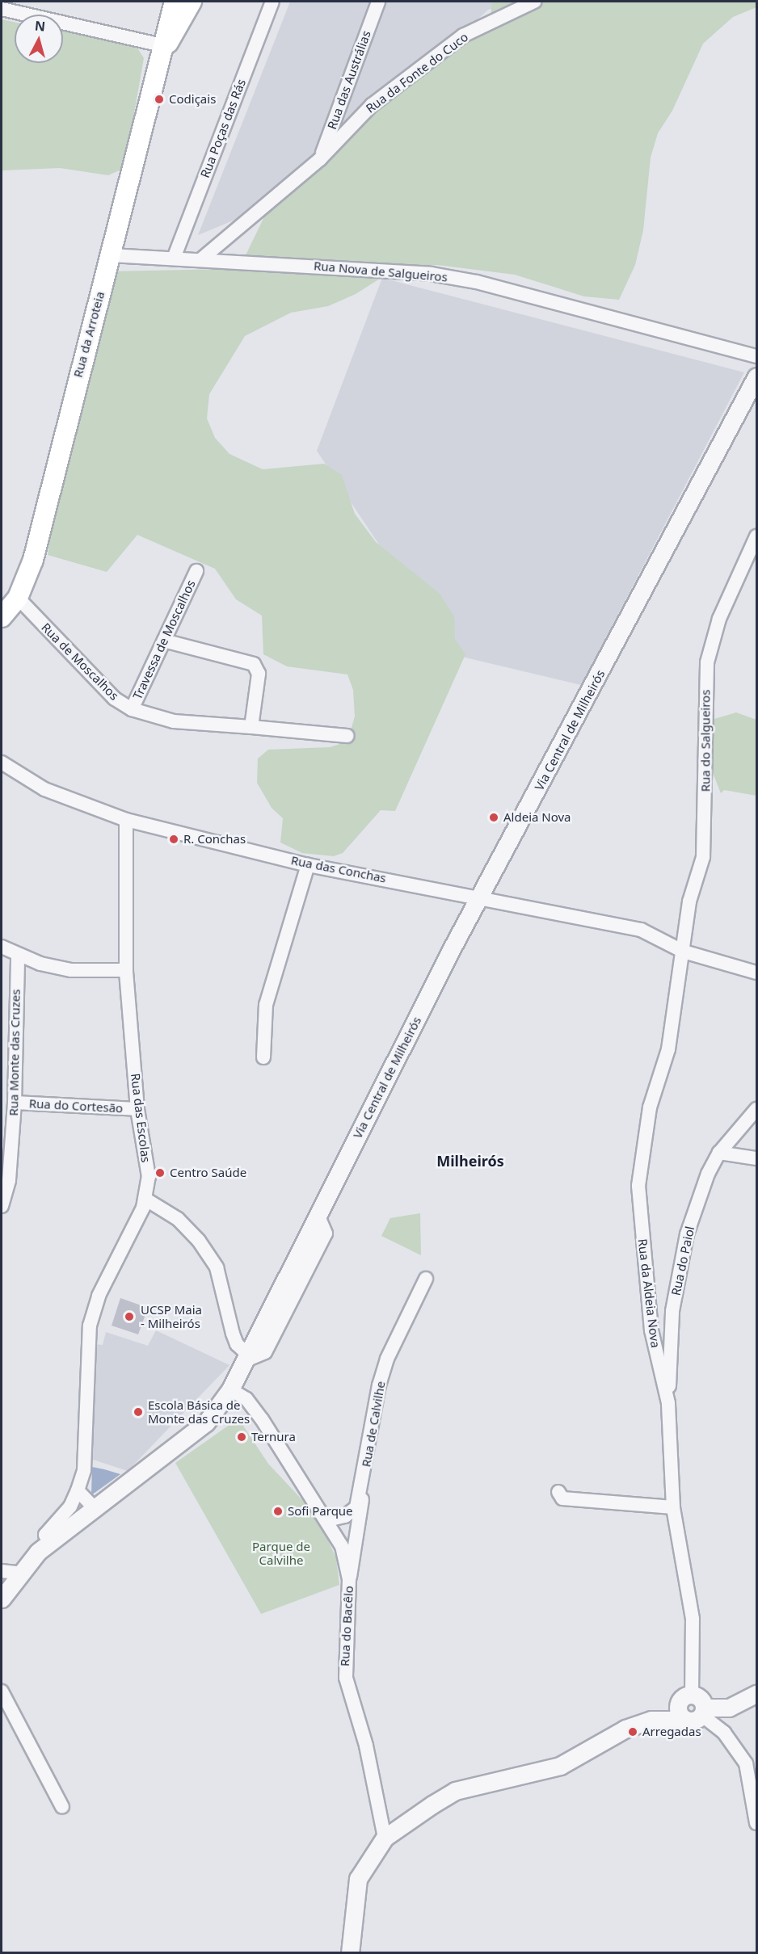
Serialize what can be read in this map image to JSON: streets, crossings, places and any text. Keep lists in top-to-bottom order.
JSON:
{
  "streets": {
    "main road": ["Rua da Arroteia"],
    "street": [
      "Rua da Fonte do Cuco",
      "Rua das Austrálias",
      "Rua Poças das Rás",
      "Rua Nova de Salgueiros",
      "Travessa de Moscalhos",
      "Rua de Moscalhos",
      "Via Central de Milheirós",
      "Rua do Salgueiros",
      "Rua das Conchas",
      "Rua Monte das Cruzes",
      "Rua do Cortesão",
      "Rua das Escolas",
      "Rua do Paiol",
      "Rua da Aldeia Nova",
      "Rua de Calvilhe",
      "Rua do Bacêlo"
    ]
  },
  "crossings": [
    ["Rua da Fonte do Cuco", "Rua das Austrálias"],
    ["Rua da Fonte do Cuco", "Rua Nova de Salgueiros"],
    ["Rua Poças das Rás", "Rua Nova de Salgueiros"],
    ["Rua Nova de Salgueiros", "Rua da Arroteia"],
    ["Rua da Arroteia", "Rua de Moscalhos"],
    ["Travessa de Moscalhos", "Rua de Moscalhos"],
    ["Via Central de Milheirós", "Rua das Conchas"],
    ["Via Central de Milheirós", "Rua do Bacêlo"],
    ["Rua do Salgueiros", "Rua das Conchas"],
    ["Rua do Salgueiros", "Rua da Aldeia Nova"],
    ["Rua das Conchas", "Rua das Escolas"],
    ["Rua das Conchas", "Rua da Aldeia Nova"],
    ["Rua Monte das Cruzes", "Rua do Cortesão"],
    ["Rua do Cortesão", "Rua das Escolas"],
    ["Rua do Paiol", "Rua da Aldeia Nova"],
    ["Rua de Calvilhe", "Rua do Bacêlo"]
  ],
  "districts": ["Milheirós"],
  "parks": ["Parque de Calvilhe"],
  "places": [
    "Codiçais",
    "Aldeia Nova",
    "R. Conchas",
    "Centro Saúde",
    "UCSP Maia - Milheirós",
    "Escola Básica de Monte das Cruzes",
    "Ternura",
    "Sofi Parque",
    "Arregadas"
  ],
  "north": "top"
}
